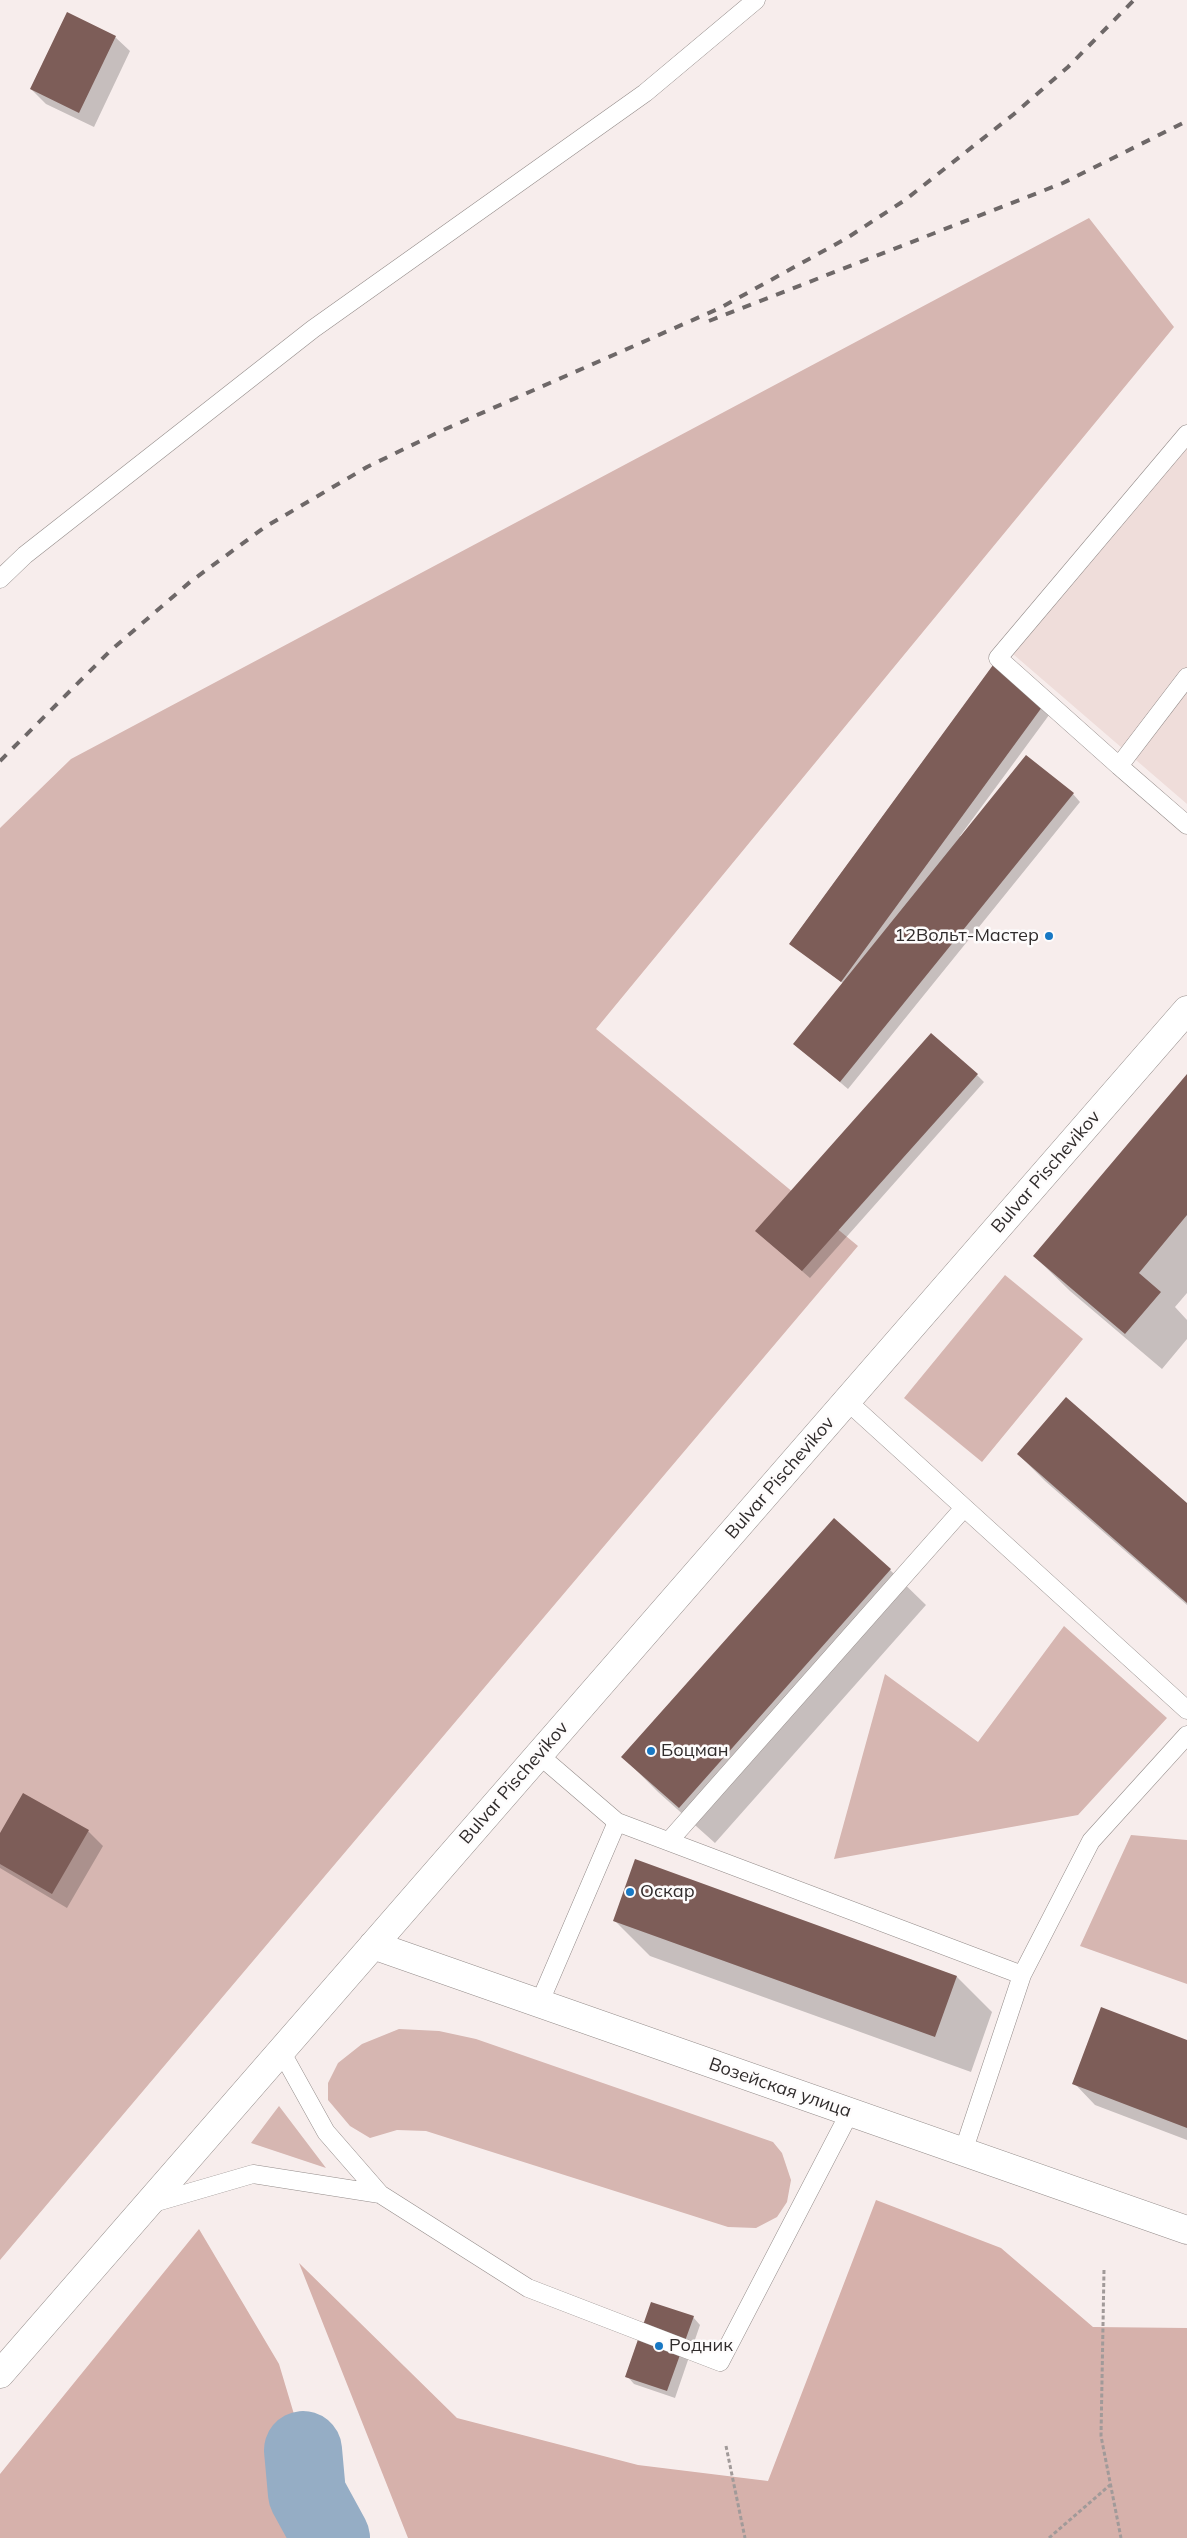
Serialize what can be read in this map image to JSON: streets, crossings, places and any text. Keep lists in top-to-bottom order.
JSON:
{
  "streets": {
    "main road": ["Bulvar Pischevikov", "Возейская улица"]
  },
  "crossings": [
    ["Bulvar Pischevikov", "Возейская улица"]
  ],
  "places": [
    "12Вольт-Мастер",
    "Боцман",
    "Оскар",
    "Родник"
  ]
}
